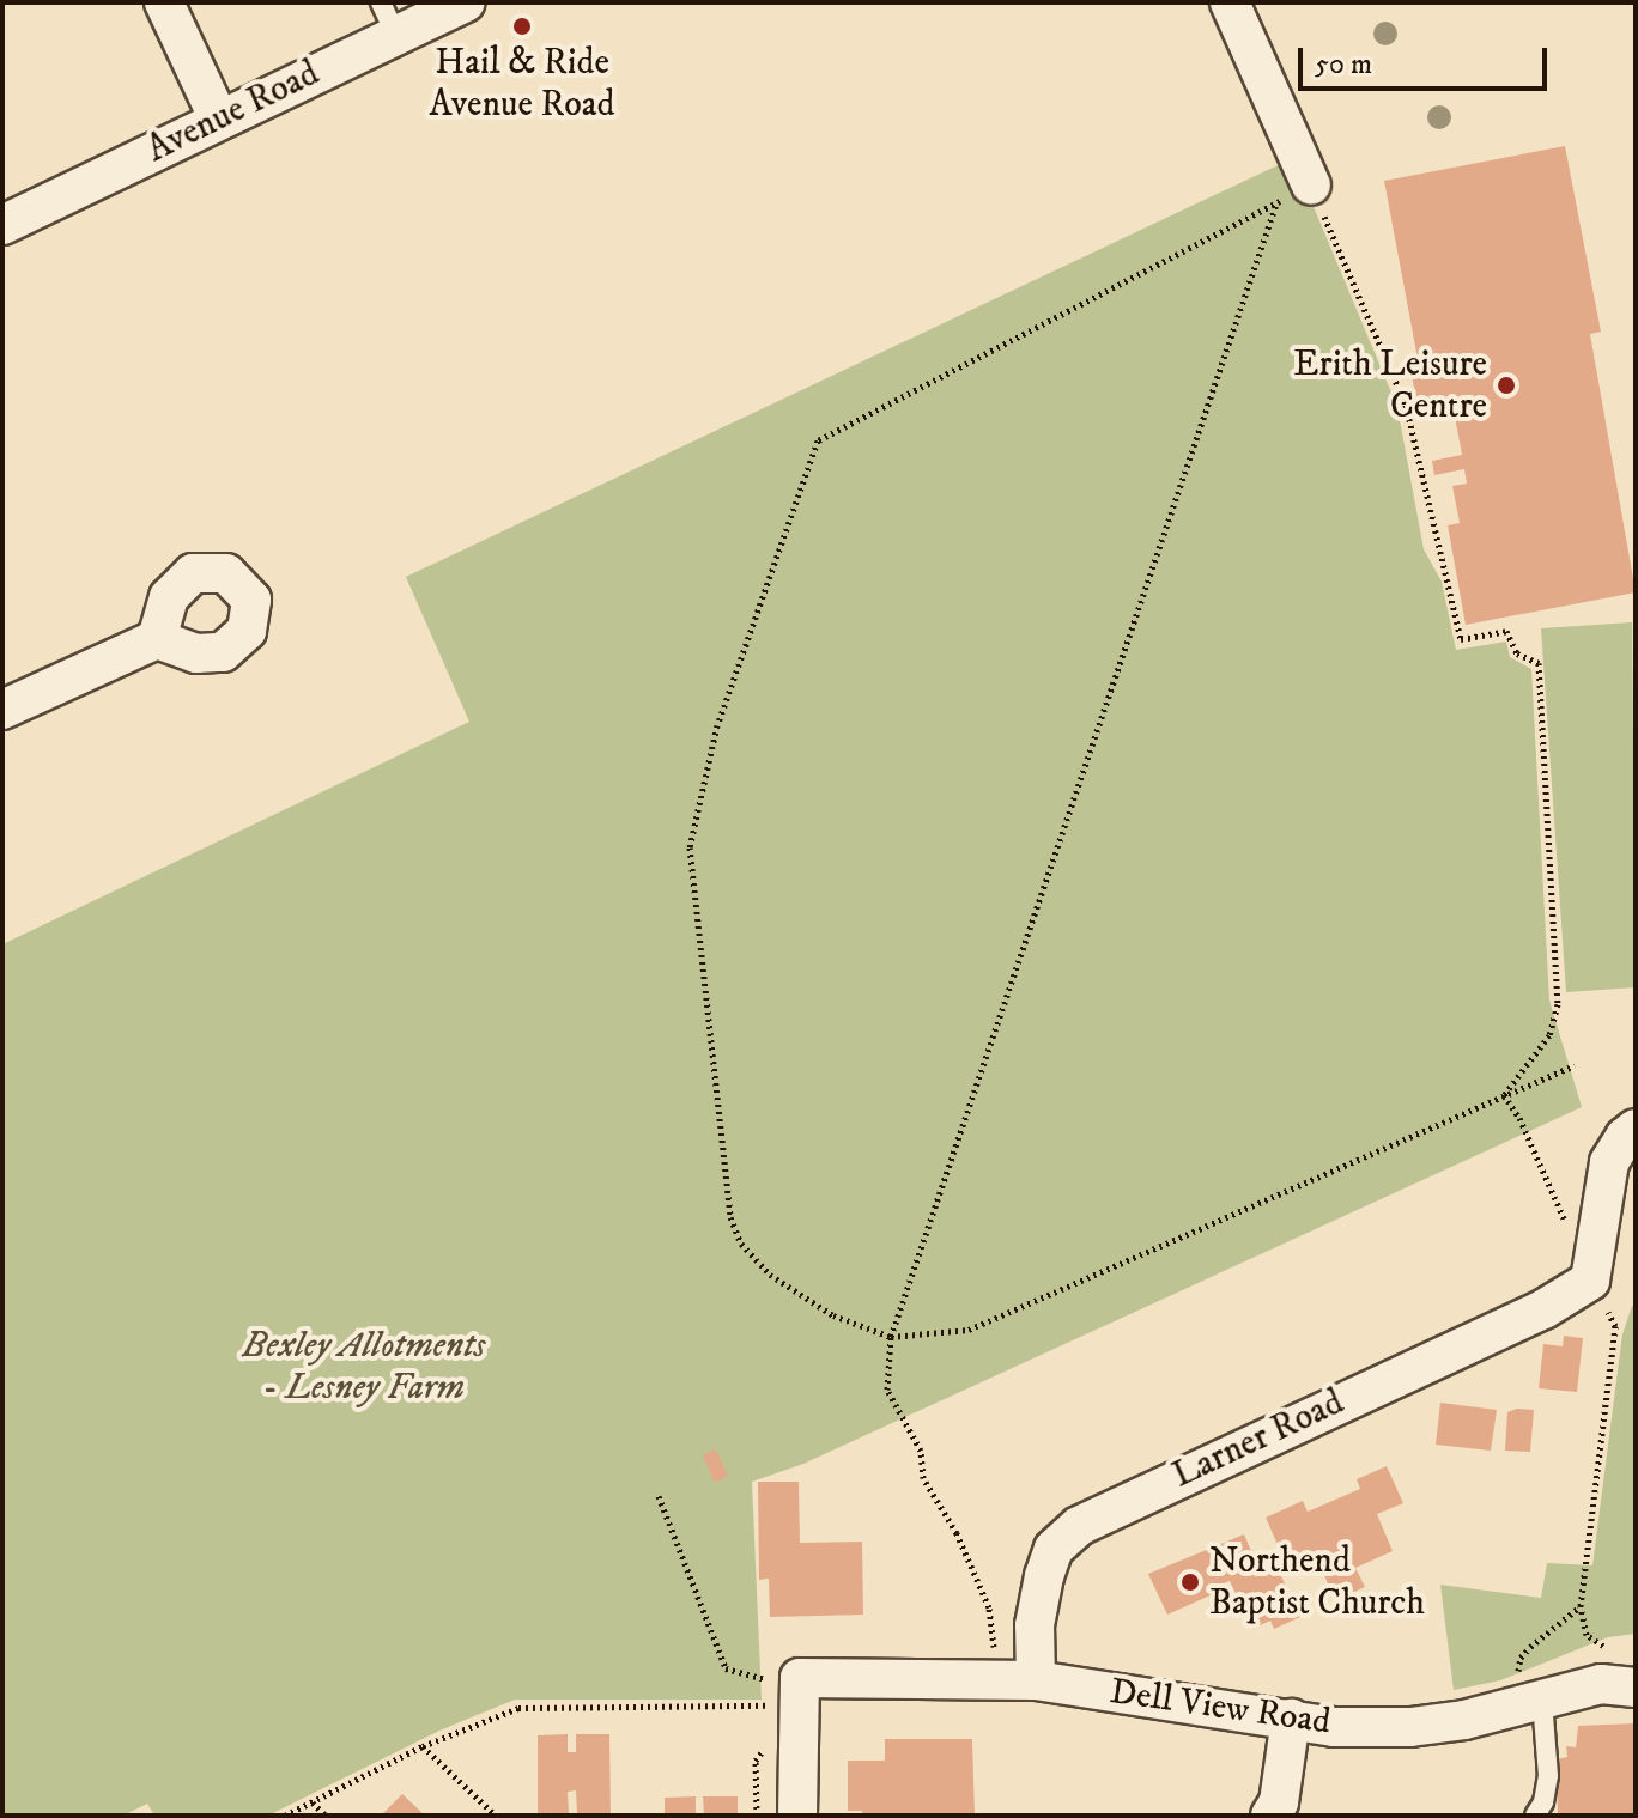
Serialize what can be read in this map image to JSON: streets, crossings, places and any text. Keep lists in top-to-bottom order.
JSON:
{
  "streets": {
    "street": ["Avenue Road", "Larner Road", "Dell View Road"]
  },
  "crossings": [
    ["Larner Road", "Dell View Road"]
  ],
  "parks": ["Bexley Allotments - Lesney Farm"],
  "places": ["Hail & Ride Avenue Road", "Erith Leisure Centre", "Northend Baptist Church"],
  "scale_bar": "50 m"
}
